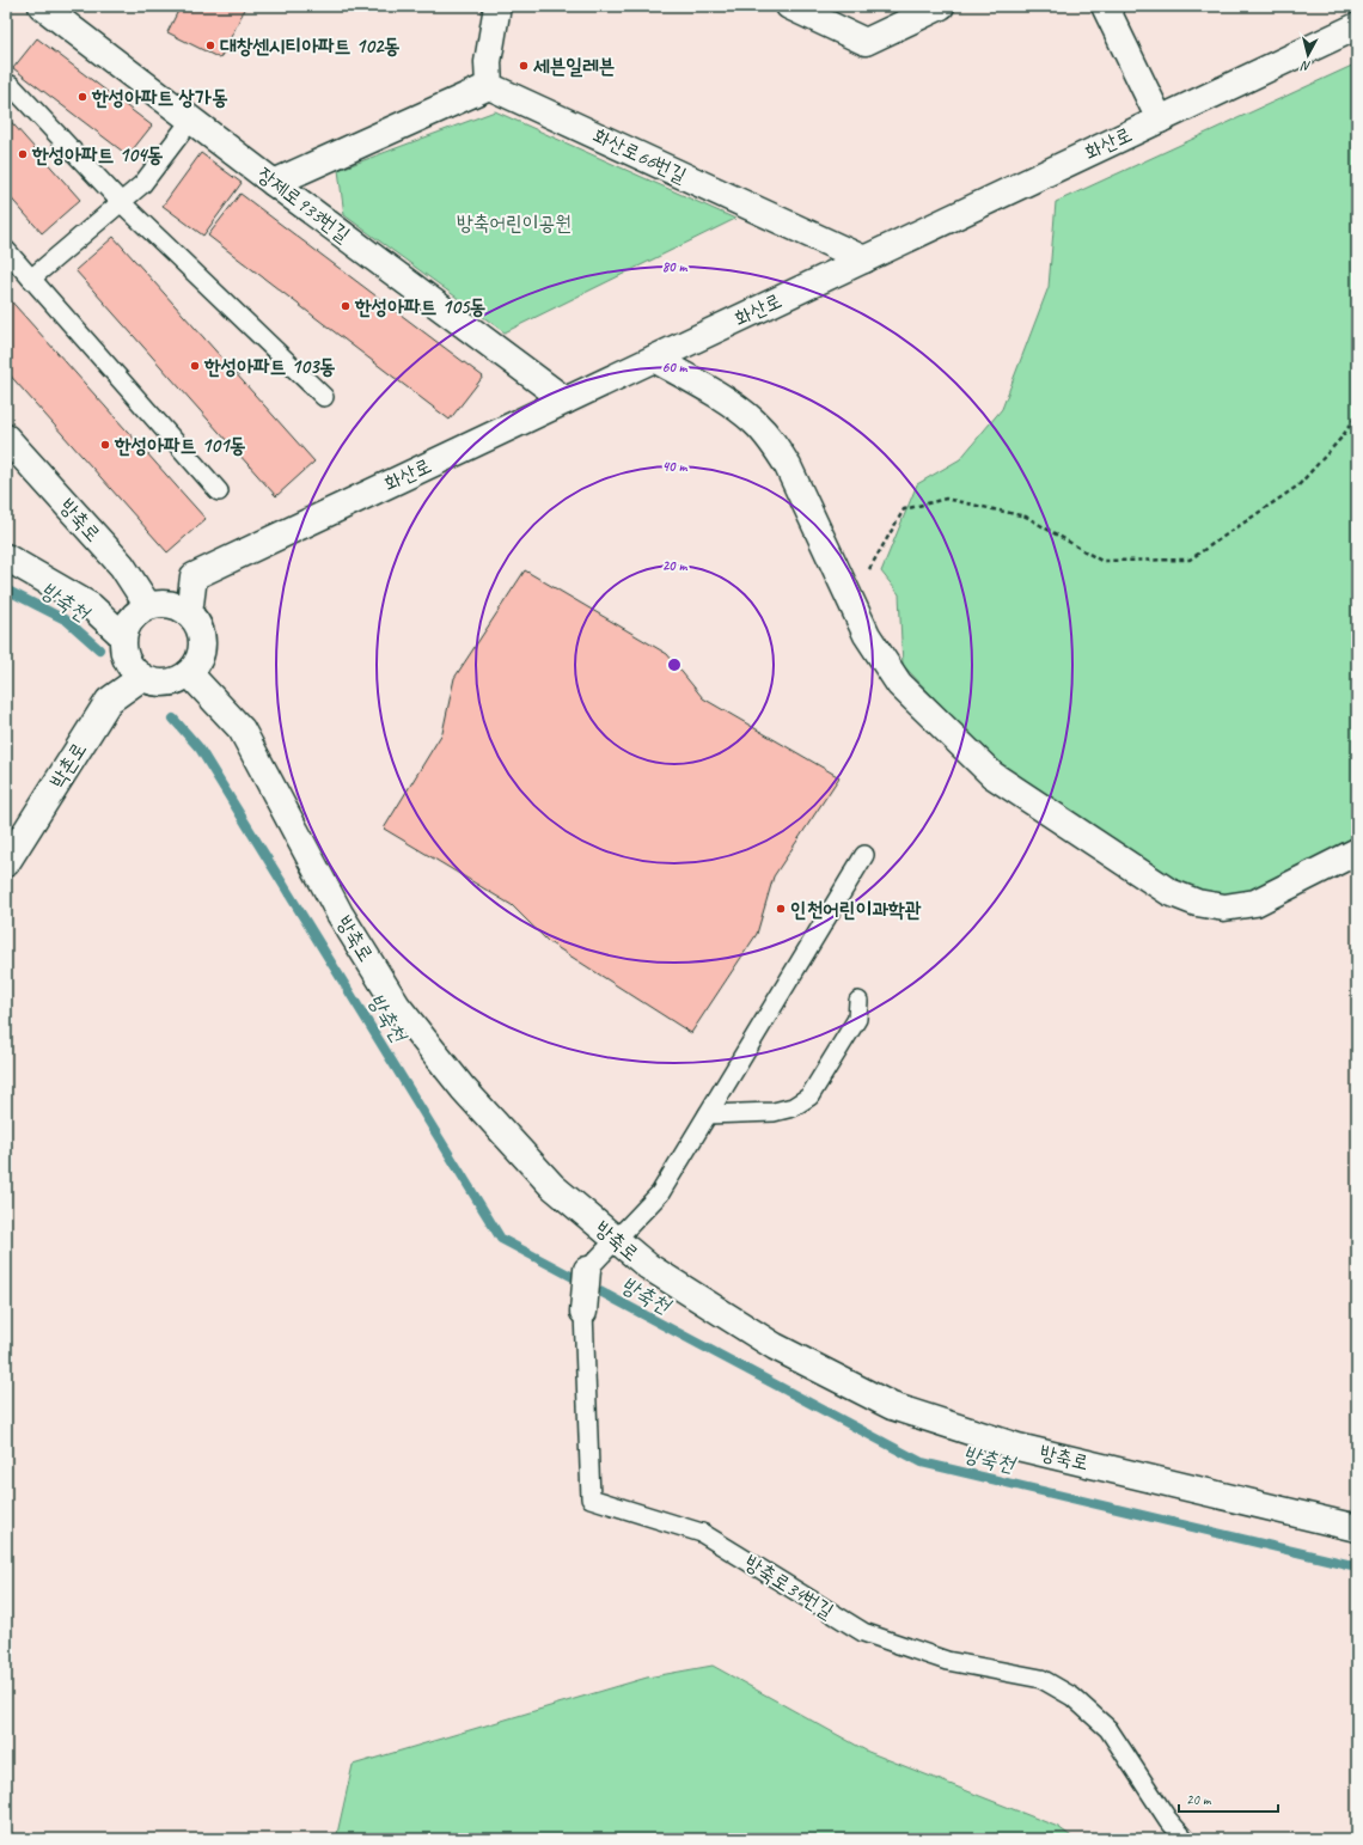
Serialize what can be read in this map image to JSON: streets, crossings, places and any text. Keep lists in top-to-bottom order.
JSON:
{
  "streets": {
    "street": [
      "화산로",
      "화산로66번길",
      "장제로933번길",
      "방축로",
      "박촌로",
      "방축로34번길"
    ]
  },
  "crossings": [
    ["화산로", "화산로66번길"],
    ["화산로", "장제로933번길"],
    ["화산로", "방축로"],
    ["화산로", "박촌로"],
    ["방축로", "박촌로"],
    ["방축로", "방축로34번길"]
  ],
  "water": ["방축천"],
  "parks": ["방축어린이공원"],
  "places": [
    "대창센시티아파트 102동",
    "세븐일레븐",
    "한성아파트 상가동",
    "한성아파트 104동",
    "한성아파트 105동",
    "한성아파트 103동",
    "한성아파트 101동",
    "인천어린이과학관"
  ],
  "scale_bar": "20 m",
  "north": "bottom",
  "rings": [
    "80 m",
    "60 m",
    "40 m",
    "20 m"
  ]
}
